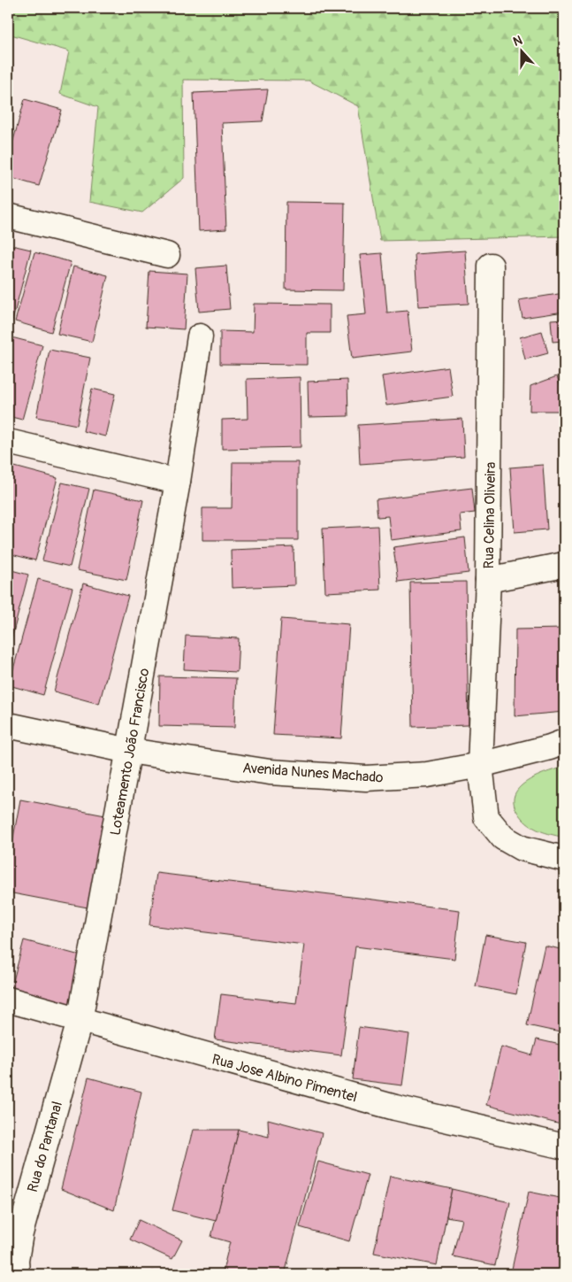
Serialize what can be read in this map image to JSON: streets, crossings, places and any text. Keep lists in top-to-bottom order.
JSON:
{
  "streets": {
    "street": [
      "Rua Celina Oliveira",
      "Loteamento João Francisco",
      "Avenida Nunes Machado",
      "Rua Jose Albino Pimentel",
      "Rua do Pantanal"
    ]
  },
  "crossings": [
    ["Rua Celina Oliveira", "Avenida Nunes Machado"],
    ["Loteamento João Francisco", "Avenida Nunes Machado"],
    ["Loteamento João Francisco", "Rua Jose Albino Pimentel"],
    ["Loteamento João Francisco", "Rua do Pantanal"],
    ["Rua Jose Albino Pimentel", "Rua do Pantanal"]
  ],
  "north": "top"
}
